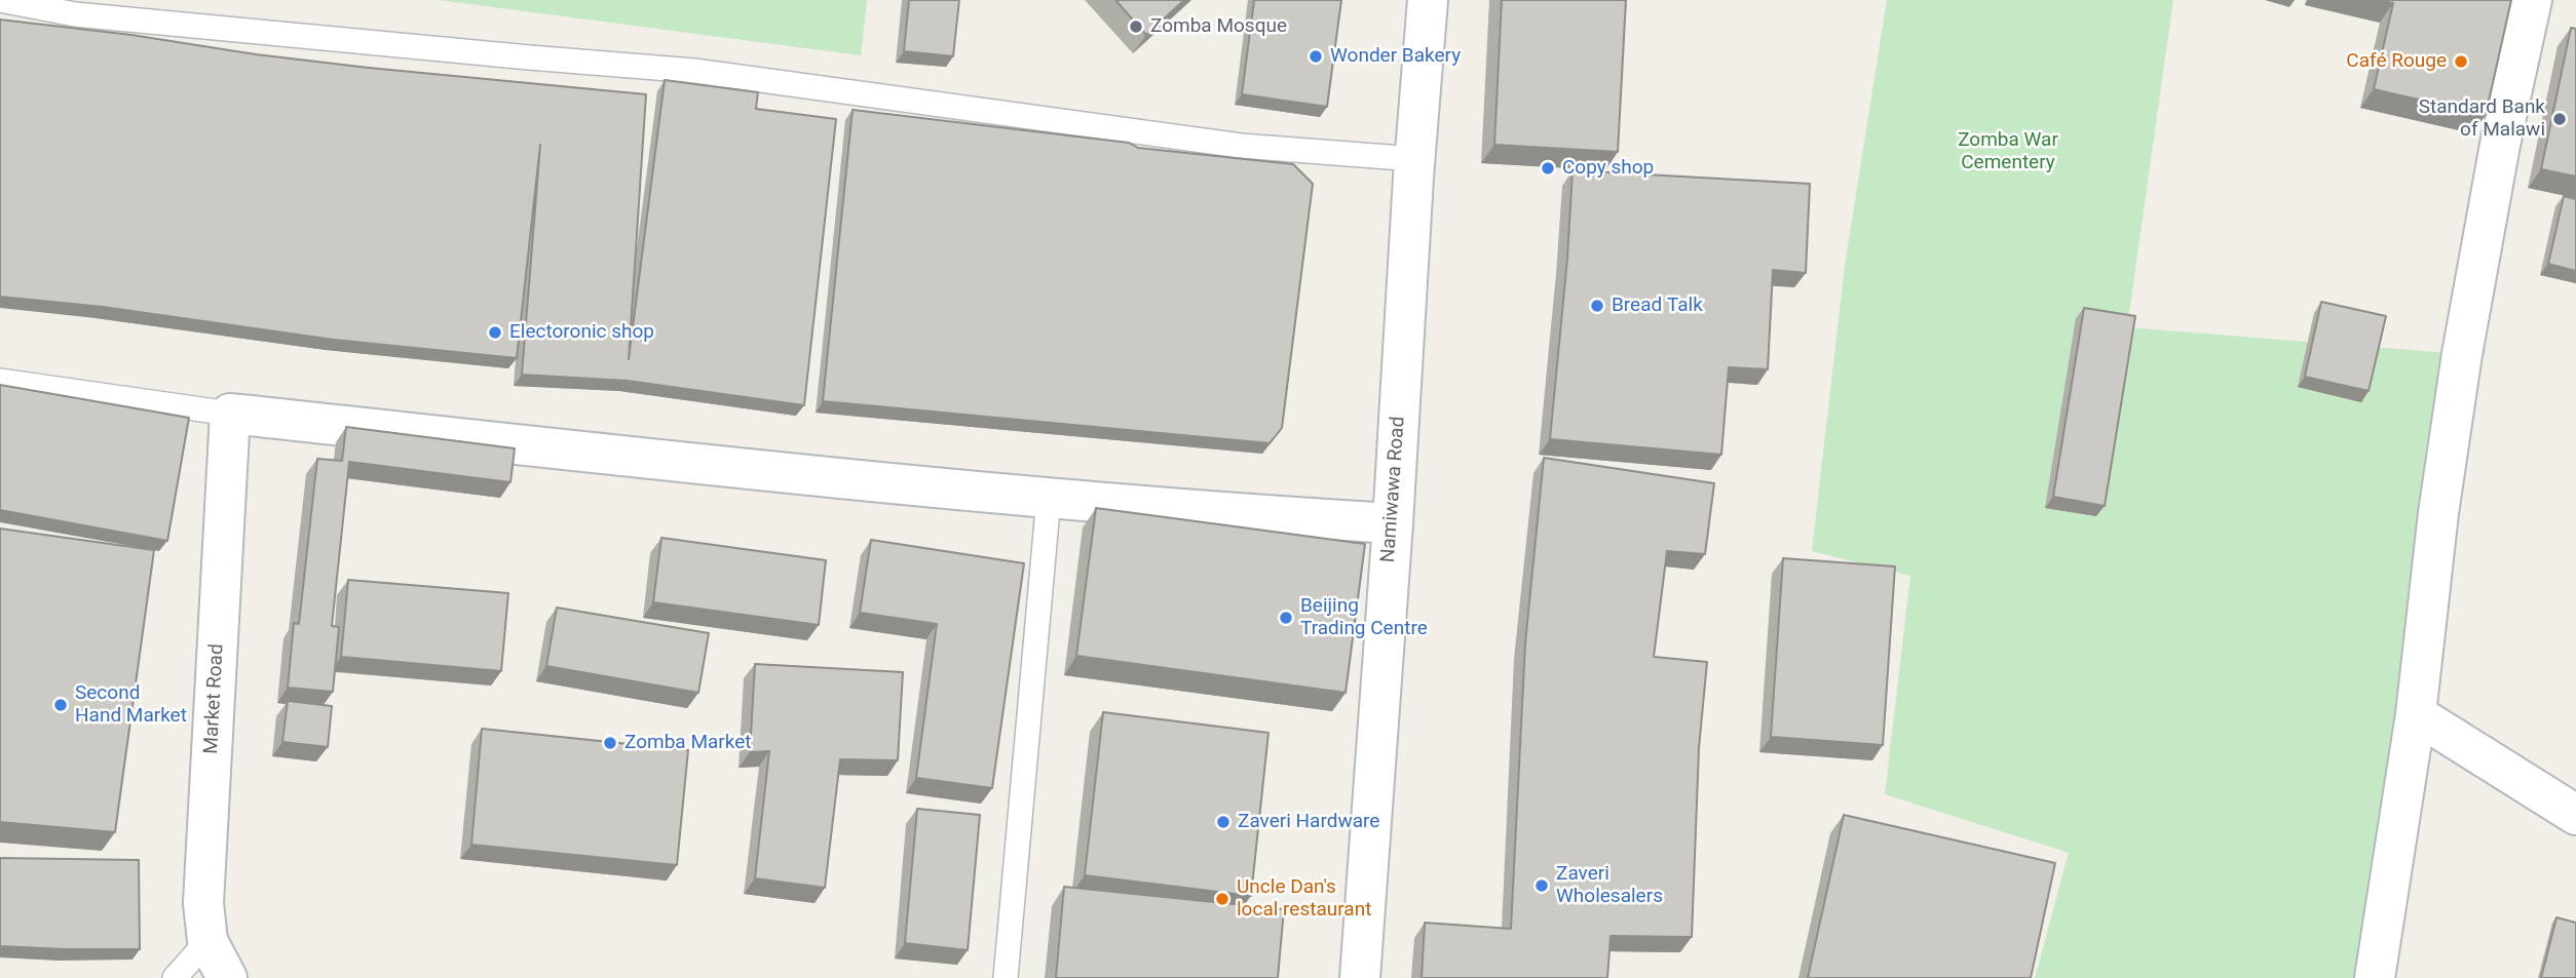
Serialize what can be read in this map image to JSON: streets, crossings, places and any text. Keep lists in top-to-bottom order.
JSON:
{
  "streets": {
    "street": ["Namiwawa Road", "Market Road"]
  },
  "parks": ["Zomba War Cementery"],
  "places": [
    "Zomba Mosque",
    "Wonder Bakery",
    "Café Rouge",
    "Standard Bank of Malawi",
    "Copy shop",
    "Bread Talk",
    "Electoronic shop",
    "Beijing Trading Centre",
    "Second Hand Market",
    "Zomba Market",
    "Zaveri Hardware",
    "Zaveri Wholesalers",
    "Uncle Dan's local restaurant"
  ]
}
